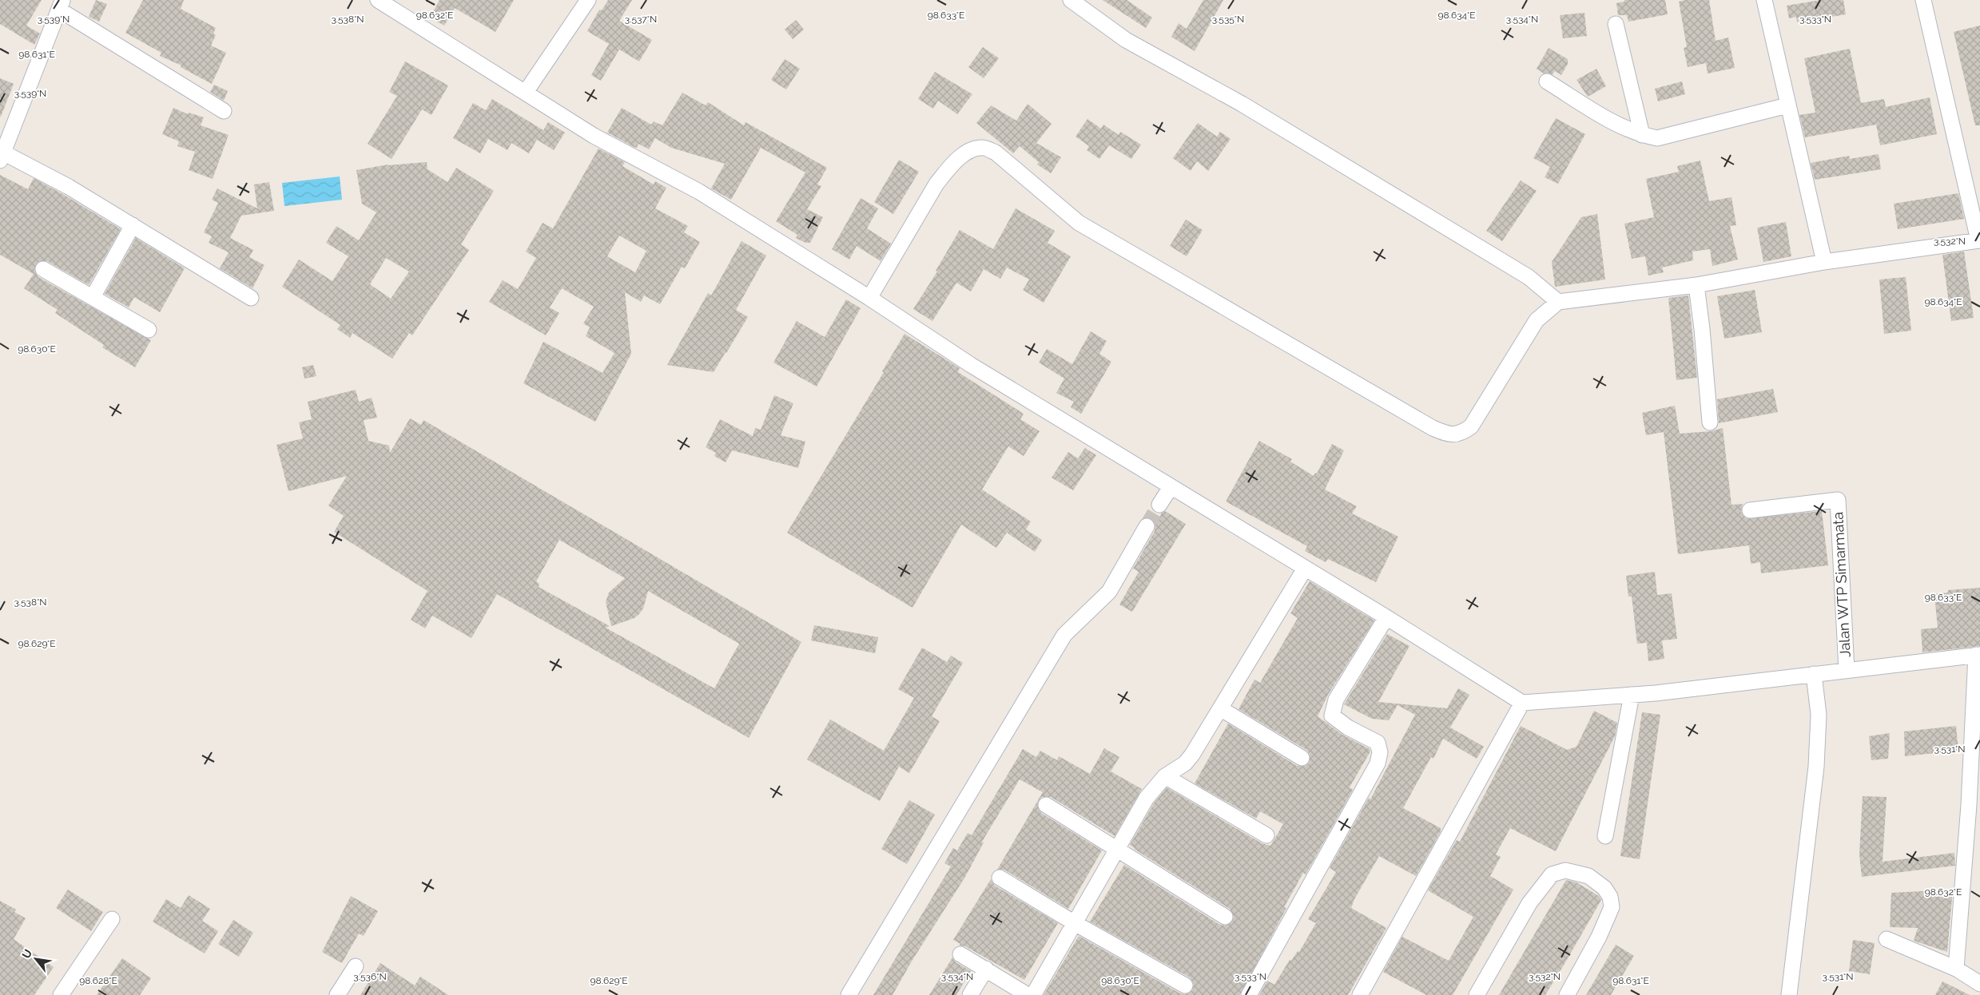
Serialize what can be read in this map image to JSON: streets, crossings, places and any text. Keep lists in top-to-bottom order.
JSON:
{
  "streets": {
    "street": ["Jalan WTP Simarmata"]
  },
  "north": "top left",
  "coordinates": [
    "98.632°E",
    "98.633°E",
    "98.634°E",
    "3.539°N",
    "3.538°N",
    "3.537°N",
    "3.535°N",
    "3.534°N",
    "3.533°N",
    "98.631°E",
    "3.532°N",
    "98.630°E",
    "98.629°E",
    "3.531°N",
    "3.536°N",
    "98.628°E"
  ]
}
